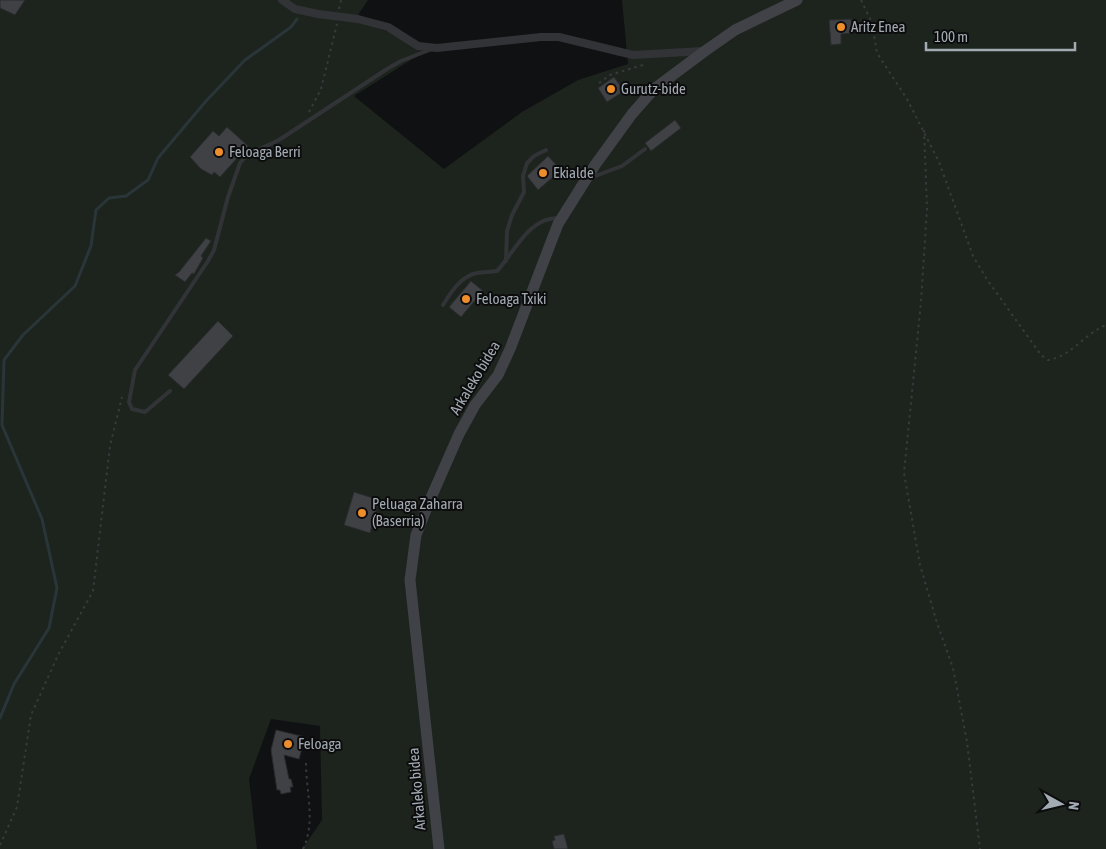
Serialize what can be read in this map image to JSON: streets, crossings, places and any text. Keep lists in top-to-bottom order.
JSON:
{
  "streets": {
    "street": ["Arkaleko bidea"]
  },
  "places": [
    "Aritz Enea",
    "Gurutz-bide",
    "Feloaga Berri",
    "Ekialde",
    "Feloaga Txiki",
    "Peluaga Zaharra (Baserria)",
    "Feloaga"
  ],
  "scale_bar": "100 m",
  "north": "right"
}
